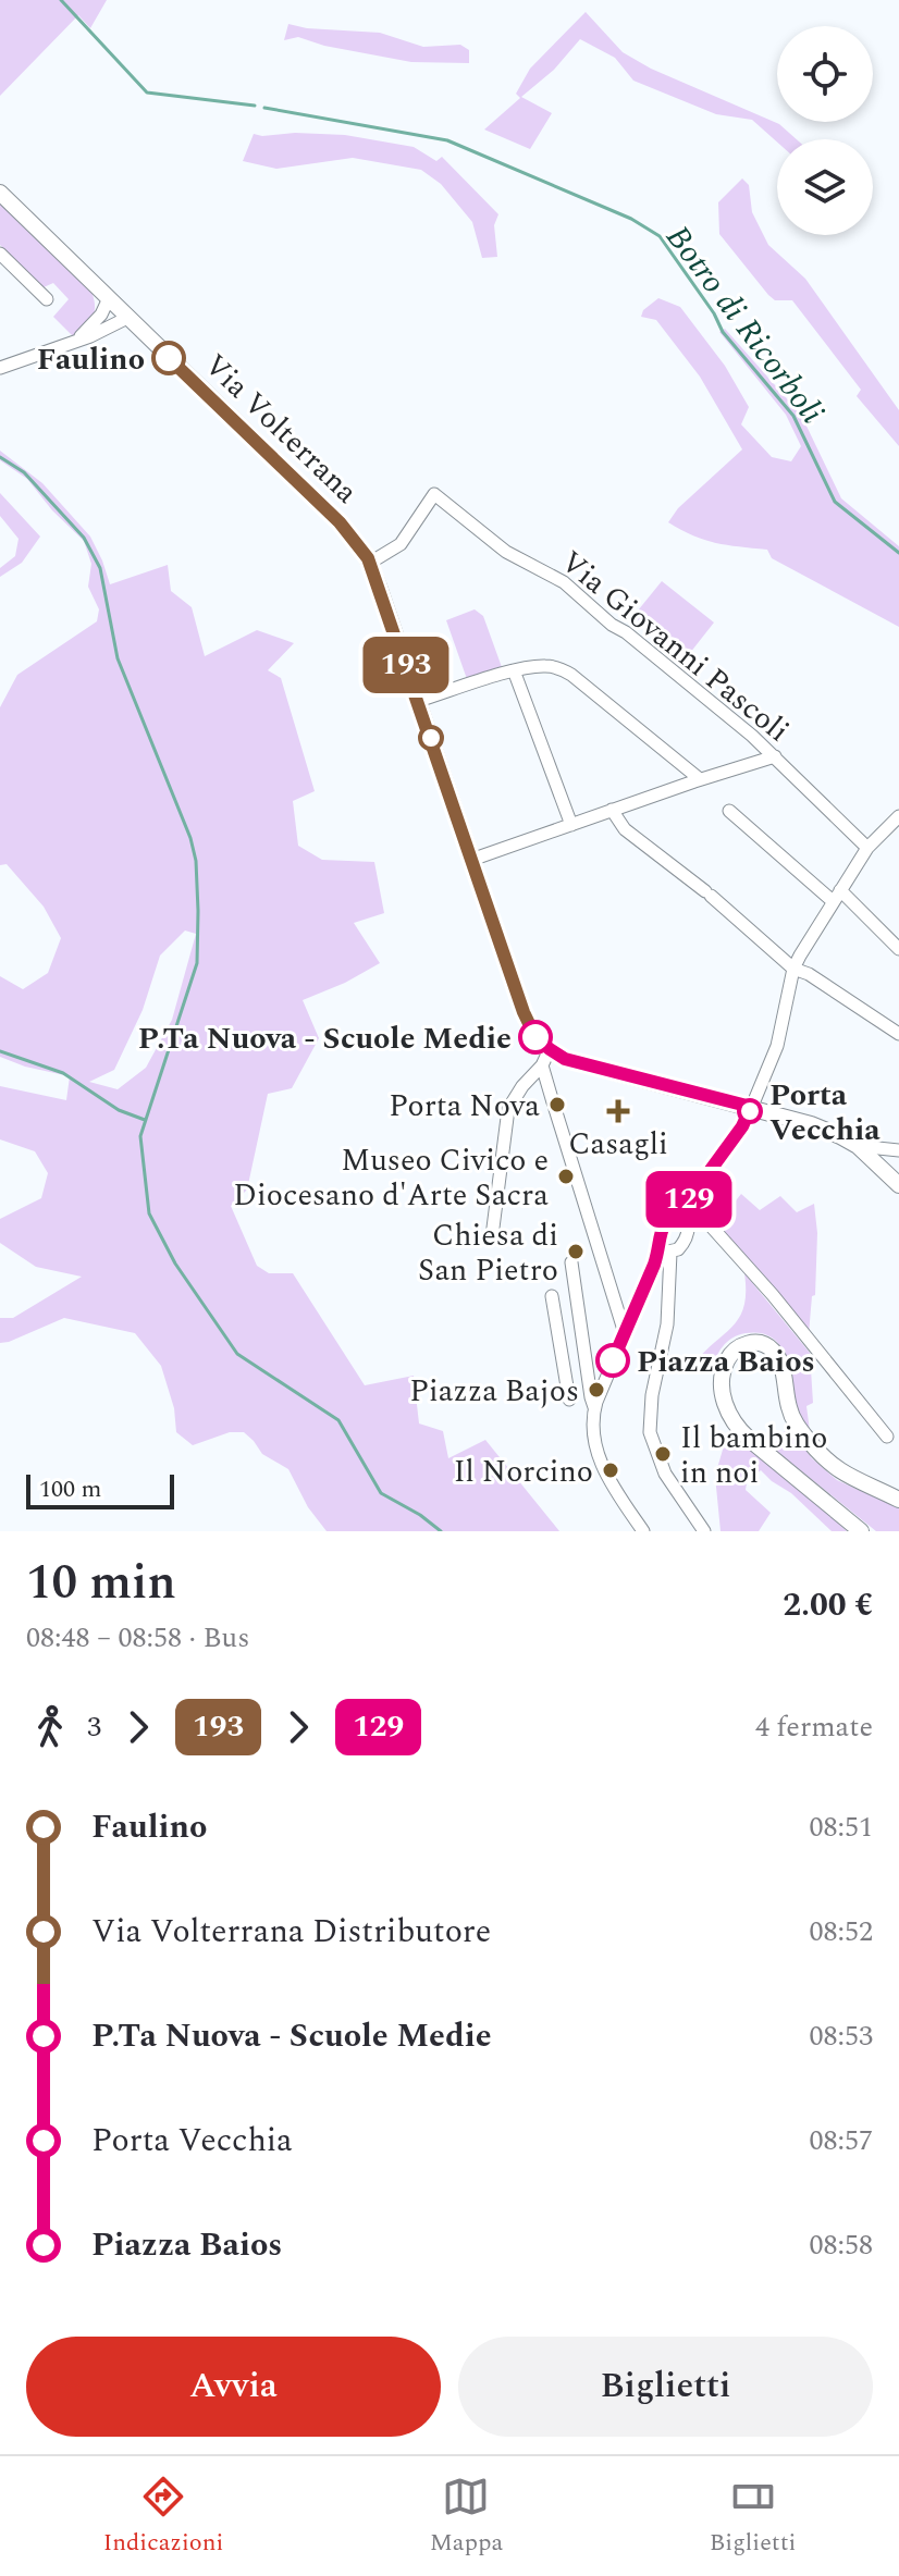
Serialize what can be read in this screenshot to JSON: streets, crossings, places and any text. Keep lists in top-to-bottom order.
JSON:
{
  "streets": {
    "main road": ["Via Volterrana"],
    "street": ["Via Giovanni Pascoli"]
  },
  "crossings": [
    ["Via Volterrana", "Via Giovanni Pascoli"]
  ],
  "water": ["Botro di Ricorboli"],
  "places": {
    "other": [
      "Faulino",
      "P.Ta Nuova - Scuole Medie",
      "Porta Nova",
      "Porta Vecchia",
      "Museo Civico e Diocesano d'Arte Sacra",
      "Chiesa di San Pietro",
      "Piazza Baios",
      "Piazza Bajos",
      "Il bambino in noi",
      "Il Norcino"
    ],
    "health": ["Casagli"]
  },
  "lines": ["bus line 193", "bus line 129"],
  "scale_bar": "100 m",
  "page": {
    "on_map": ["193", "129"],
    "scale": "100 m",
    "heading": ["10 min", "08:48 – 08:58 · Bus", "2.00 €"],
    "legs": [
      "3",
      "193",
      "129",
      "4 fermate"
    ],
    "list": [
      {
        "name": "Faulino",
        "value": "08:51"
      },
      {
        "name": "Via Volterrana Distributore",
        "value": "08:52"
      },
      {
        "name": "P.Ta Nuova - Scuole Medie",
        "value": "08:53"
      },
      {
        "name": "Porta Vecchia",
        "value": "08:57"
      },
      {
        "name": "Piazza Baios",
        "value": "08:58"
      }
    ],
    "buttons": ["Avvia", "Biglietti"],
    "tabs": ["Indicazioni", "Mappa", "Biglietti"]
  }
}
